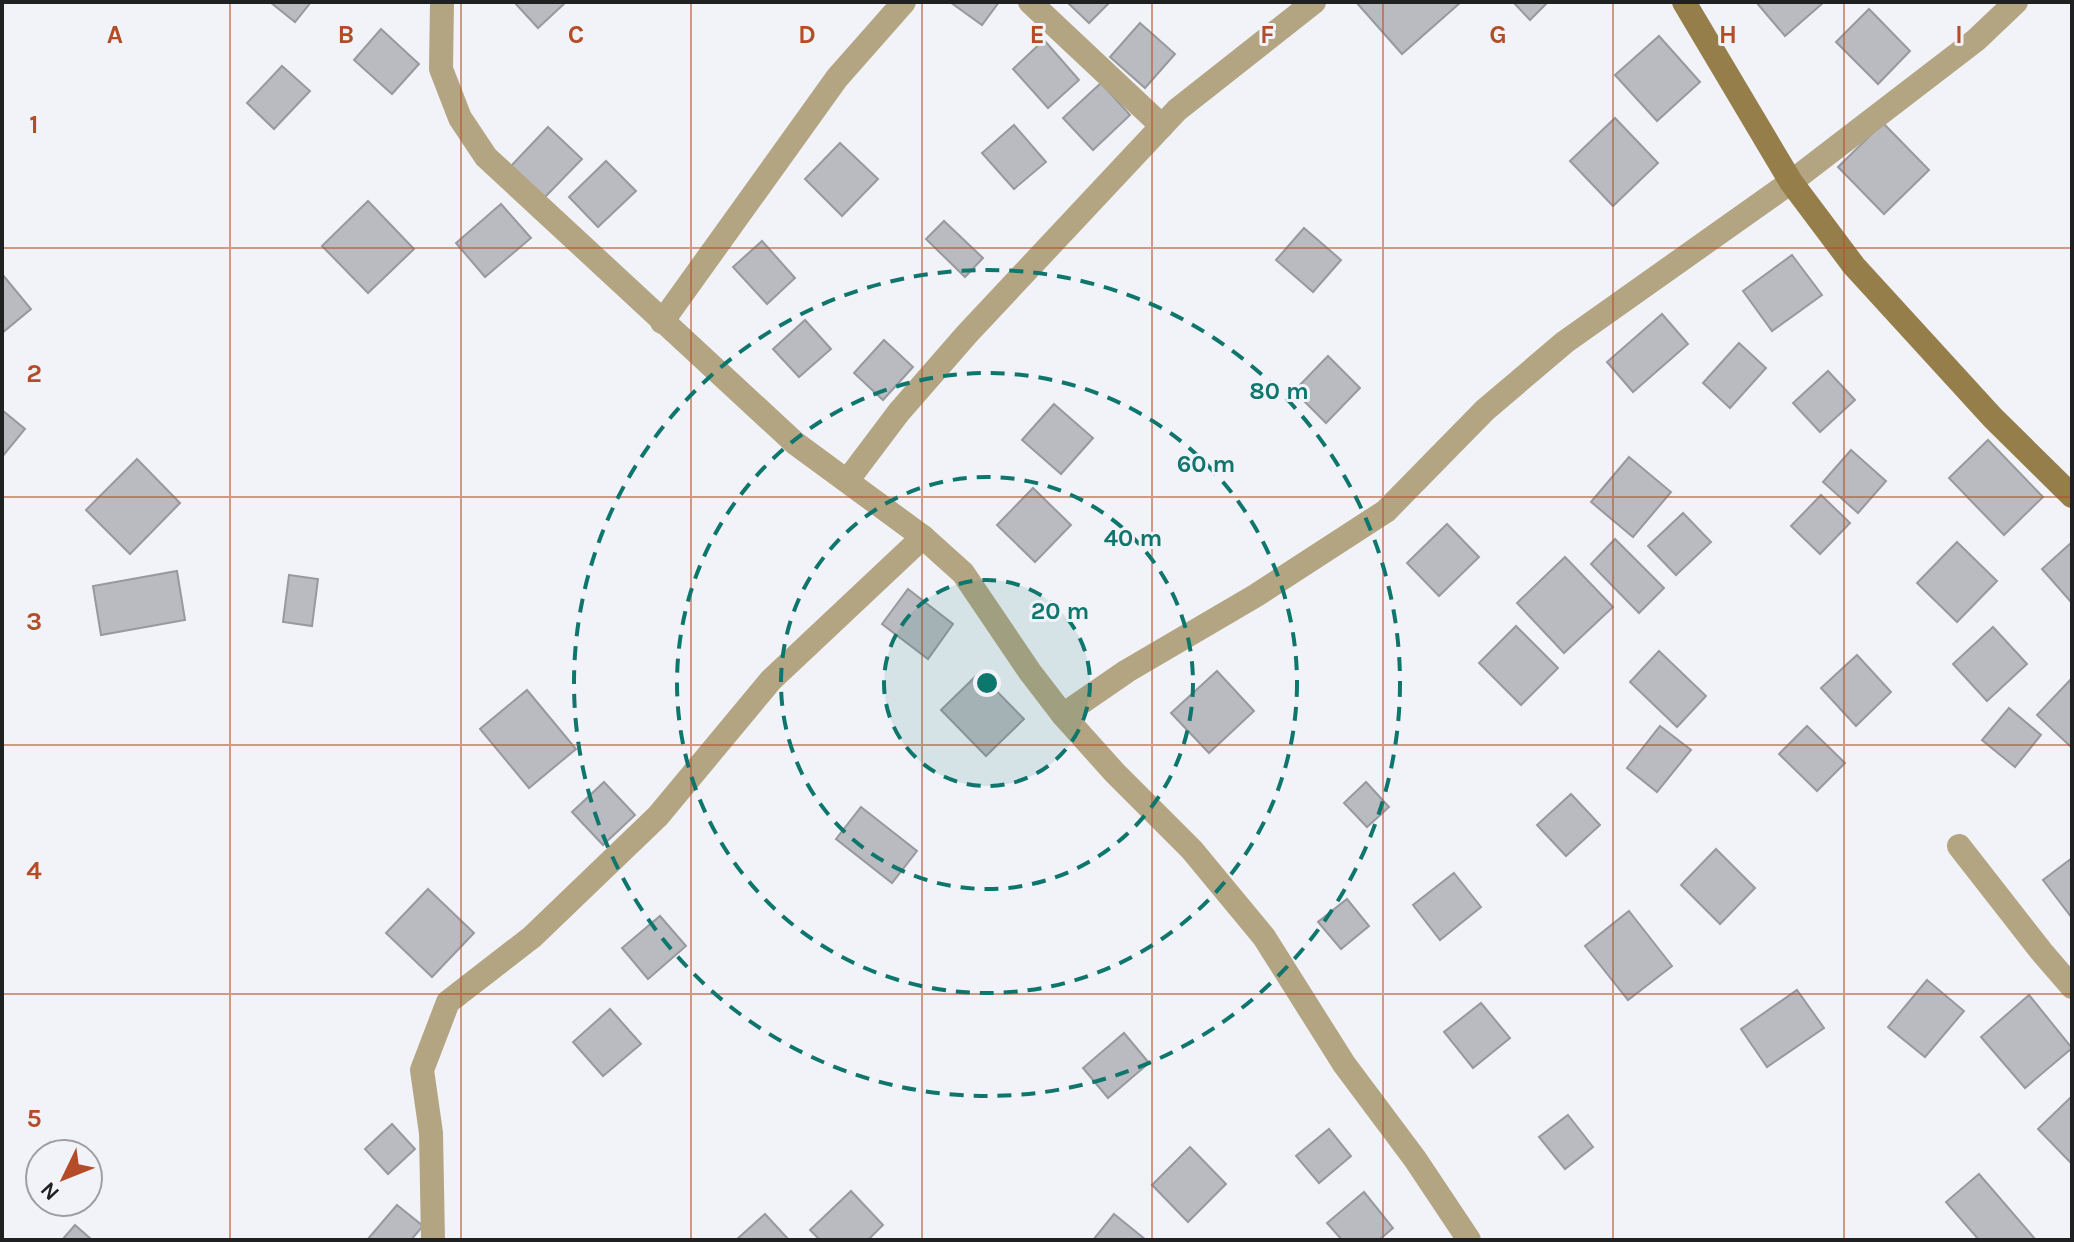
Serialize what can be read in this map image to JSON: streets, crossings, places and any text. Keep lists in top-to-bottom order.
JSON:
{
  "north": "bottom left",
  "grid": {
    "columns": [
      "A",
      "B",
      "C",
      "D",
      "E",
      "F",
      "G",
      "H",
      "I"
    ],
    "rows": [
      "1",
      "2",
      "3",
      "4",
      "5"
    ]
  },
  "rings": [
    "80 m",
    "60 m",
    "40 m",
    "20 m"
  ]
}
